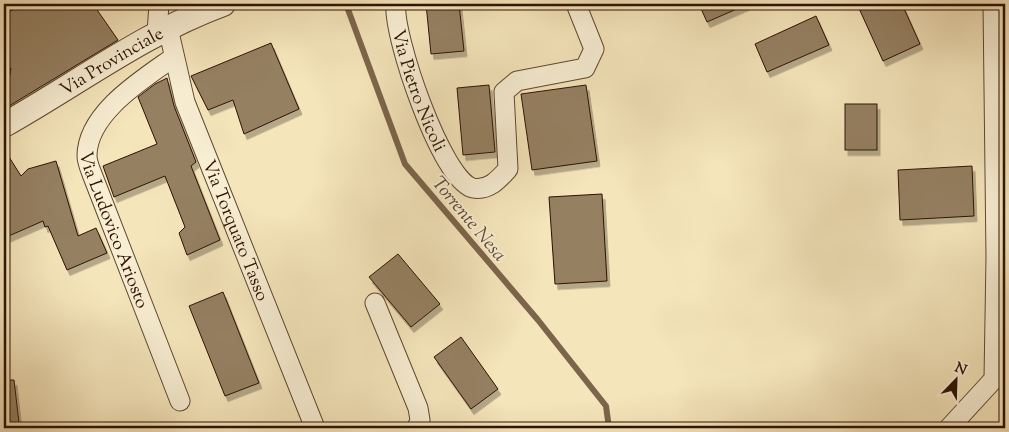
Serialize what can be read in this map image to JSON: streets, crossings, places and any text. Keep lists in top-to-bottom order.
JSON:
{
  "streets": {
    "street": [
      "Via Provinciale",
      "Via Pietro Nicoli",
      "Via Ludovico Ariosto",
      "Via Torquato Tasso"
    ]
  },
  "crossings": [
    ["Via Provinciale", "Via Torquato Tasso"],
    ["Via Ludovico Ariosto", "Via Torquato Tasso"]
  ],
  "water": ["Torrente Nesa"],
  "north": "top right"
}
